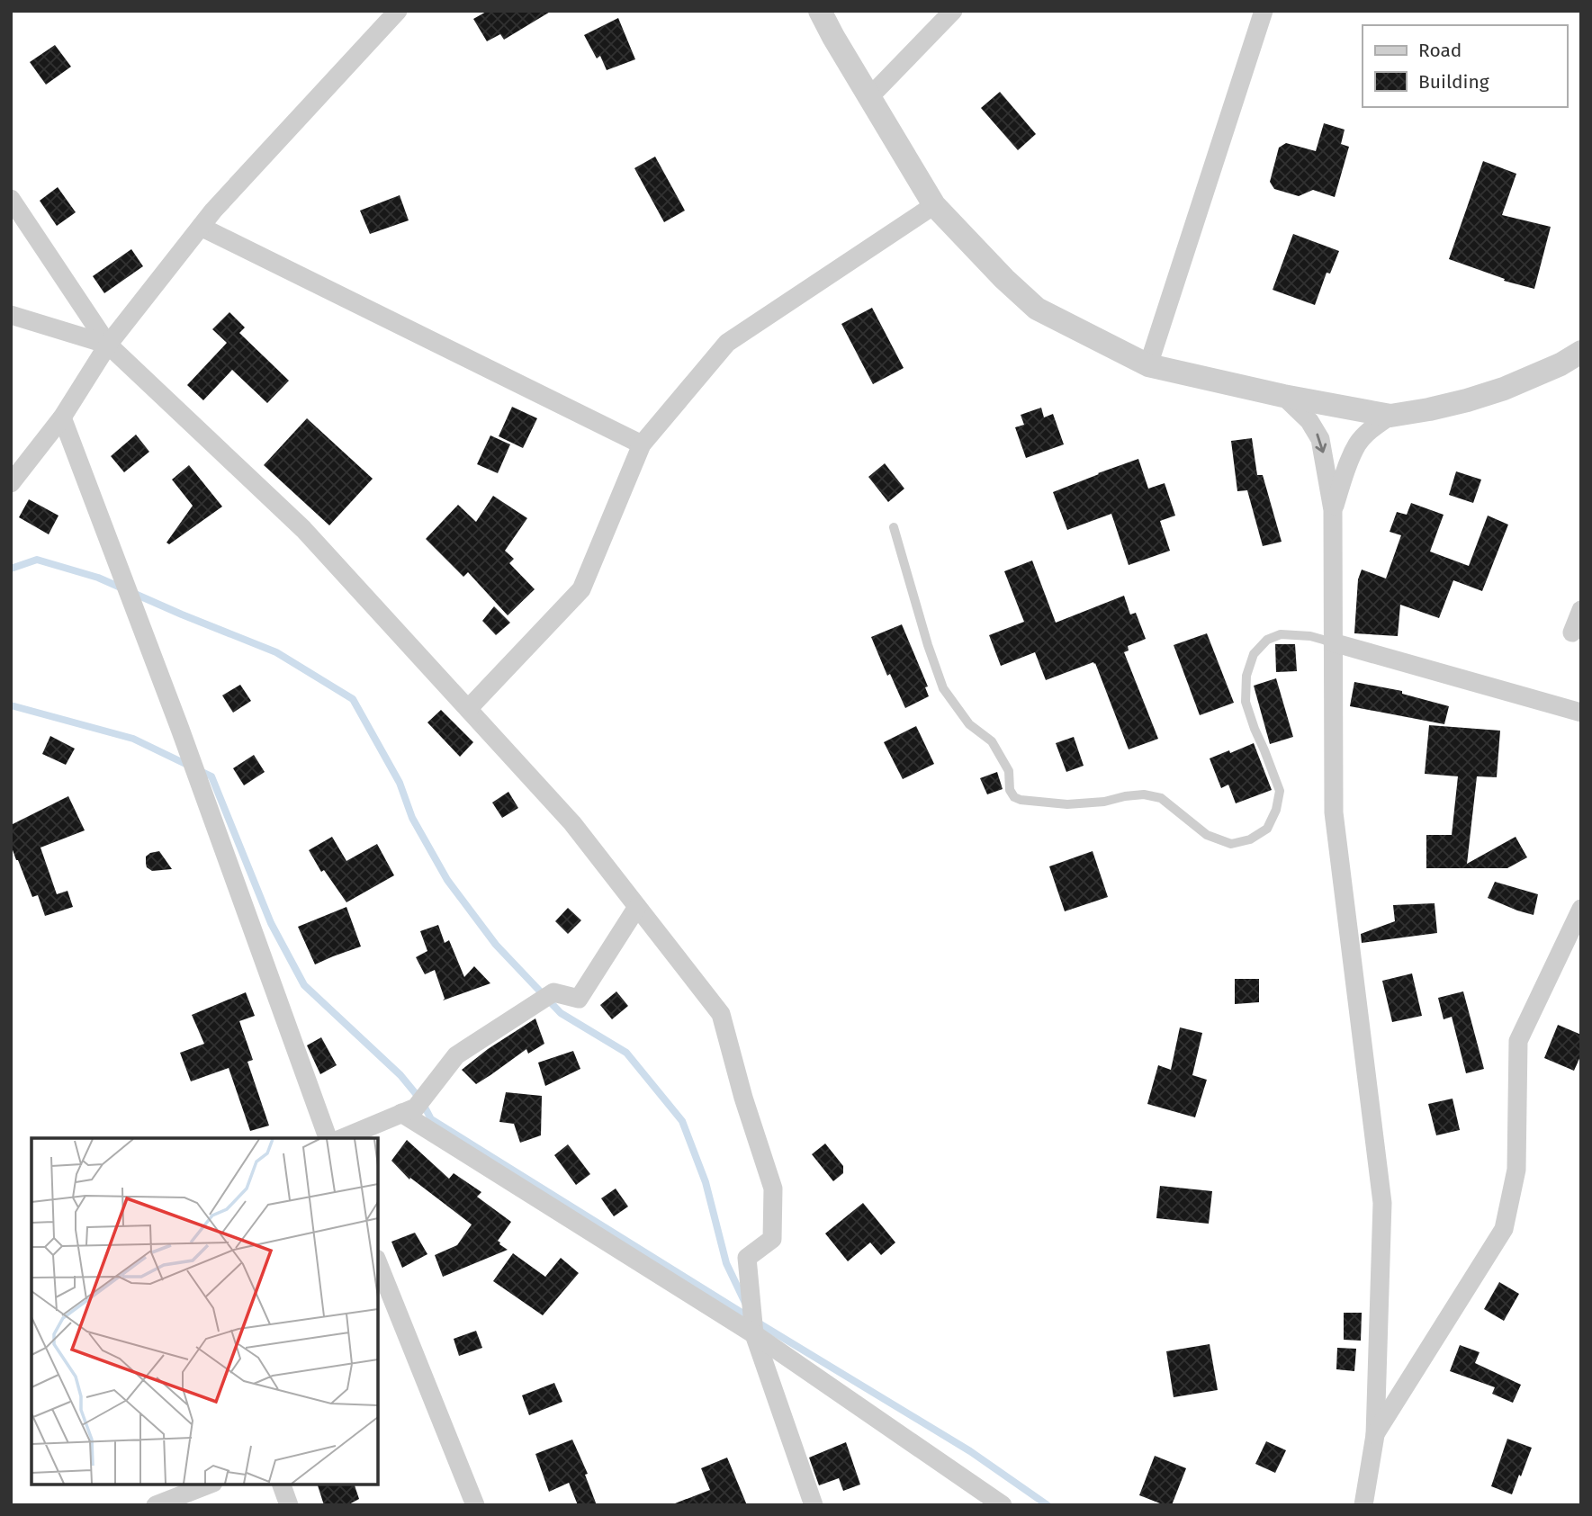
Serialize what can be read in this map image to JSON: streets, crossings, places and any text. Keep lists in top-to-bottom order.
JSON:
{
  "legend": ["Road", "Building"]
}
